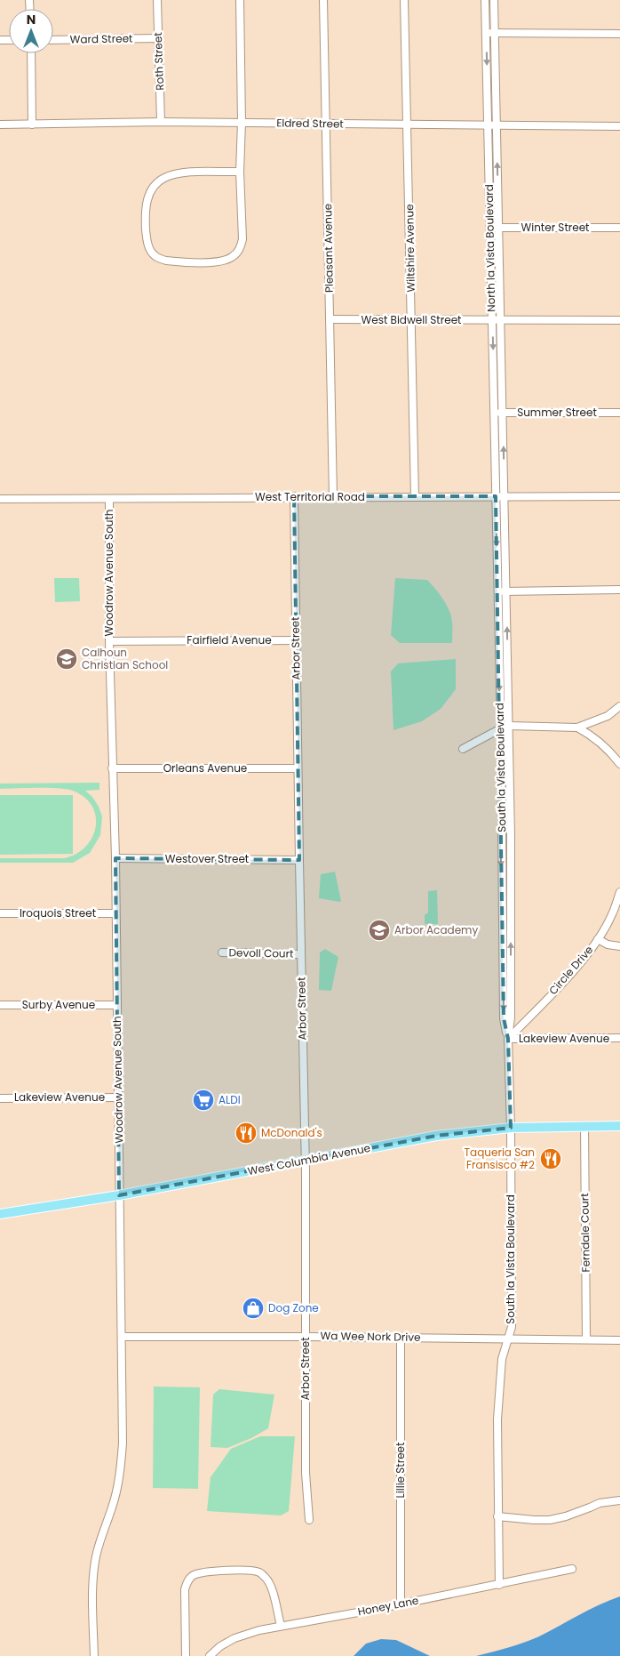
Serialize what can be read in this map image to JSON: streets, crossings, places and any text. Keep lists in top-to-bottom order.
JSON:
{
  "streets": {
    "main road": ["West Columbia Avenue"],
    "street": [
      "Ward Street",
      "Roth Street",
      "Eldred Street",
      "Winter Street",
      "Pleasant Avenue",
      "Wiltshire Avenue",
      "North la Vista Boulevard",
      "West Bidwell Street",
      "Summer Street",
      "West Territorial Road",
      "Woodrow Avenue South",
      "Fairfield Avenue",
      "Arbor Street",
      "South la Vista Boulevard",
      "Orleans Avenue",
      "Westover Street",
      "Iroquois Street",
      "Devoll Court",
      "Circle Drive",
      "Surby Avenue",
      "Lakeview Avenue",
      "Ferndale Court",
      "Wa Wee Nork Drive",
      "Lillie Street",
      "Honey Lane"
    ]
  },
  "crossings": [
    ["Ward Street", "Roth Street"],
    ["Roth Street", "Eldred Street"],
    ["Eldred Street", "Pleasant Avenue"],
    ["Eldred Street", "Wiltshire Avenue"],
    ["Eldred Street", "North la Vista Boulevard"],
    ["Winter Street", "North la Vista Boulevard"],
    ["Pleasant Avenue", "West Bidwell Street"],
    ["Pleasant Avenue", "West Territorial Road"],
    ["Wiltshire Avenue", "West Bidwell Street"],
    ["Wiltshire Avenue", "West Territorial Road"],
    ["North la Vista Boulevard", "West Bidwell Street"],
    ["North la Vista Boulevard", "Summer Street"],
    ["North la Vista Boulevard", "West Territorial Road"],
    ["North la Vista Boulevard", "South la Vista Boulevard"],
    ["West Territorial Road", "Woodrow Avenue South"],
    ["West Territorial Road", "Arbor Street"],
    ["West Territorial Road", "South la Vista Boulevard"],
    ["Woodrow Avenue South", "Fairfield Avenue"],
    ["Woodrow Avenue South", "Orleans Avenue"],
    ["Woodrow Avenue South", "Westover Street"],
    ["Woodrow Avenue South", "Iroquois Street"],
    ["Woodrow Avenue South", "Surby Avenue"],
    ["Woodrow Avenue South", "Lakeview Avenue"],
    ["Woodrow Avenue South", "West Columbia Avenue"],
    ["Woodrow Avenue South", "Wa Wee Nork Drive"],
    ["Fairfield Avenue", "Arbor Street"],
    ["Arbor Street", "Orleans Avenue"],
    ["Arbor Street", "Westover Street"],
    ["Arbor Street", "Devoll Court"],
    ["Arbor Street", "West Columbia Avenue"],
    ["Arbor Street", "Wa Wee Nork Drive"],
    ["South la Vista Boulevard", "Circle Drive"],
    ["South la Vista Boulevard", "Lakeview Avenue"],
    ["South la Vista Boulevard", "West Columbia Avenue"],
    ["South la Vista Boulevard", "Wa Wee Nork Drive"],
    ["South la Vista Boulevard", "Honey Lane"],
    ["Circle Drive", "Lakeview Avenue"],
    ["West Columbia Avenue", "Ferndale Court"],
    ["Ferndale Court", "Wa Wee Nork Drive"],
    ["Wa Wee Nork Drive", "Lillie Street"],
    ["Lillie Street", "Honey Lane"]
  ],
  "places": {
    "school or university": ["Calhoun Christian School", "Arbor Academy"],
    "supermarket": ["ALDI"],
    "restaurant": ["McDonald's", "Taqueria San Fransisco #2"],
    "shop": ["Dog Zone"]
  },
  "north": "top"
}
